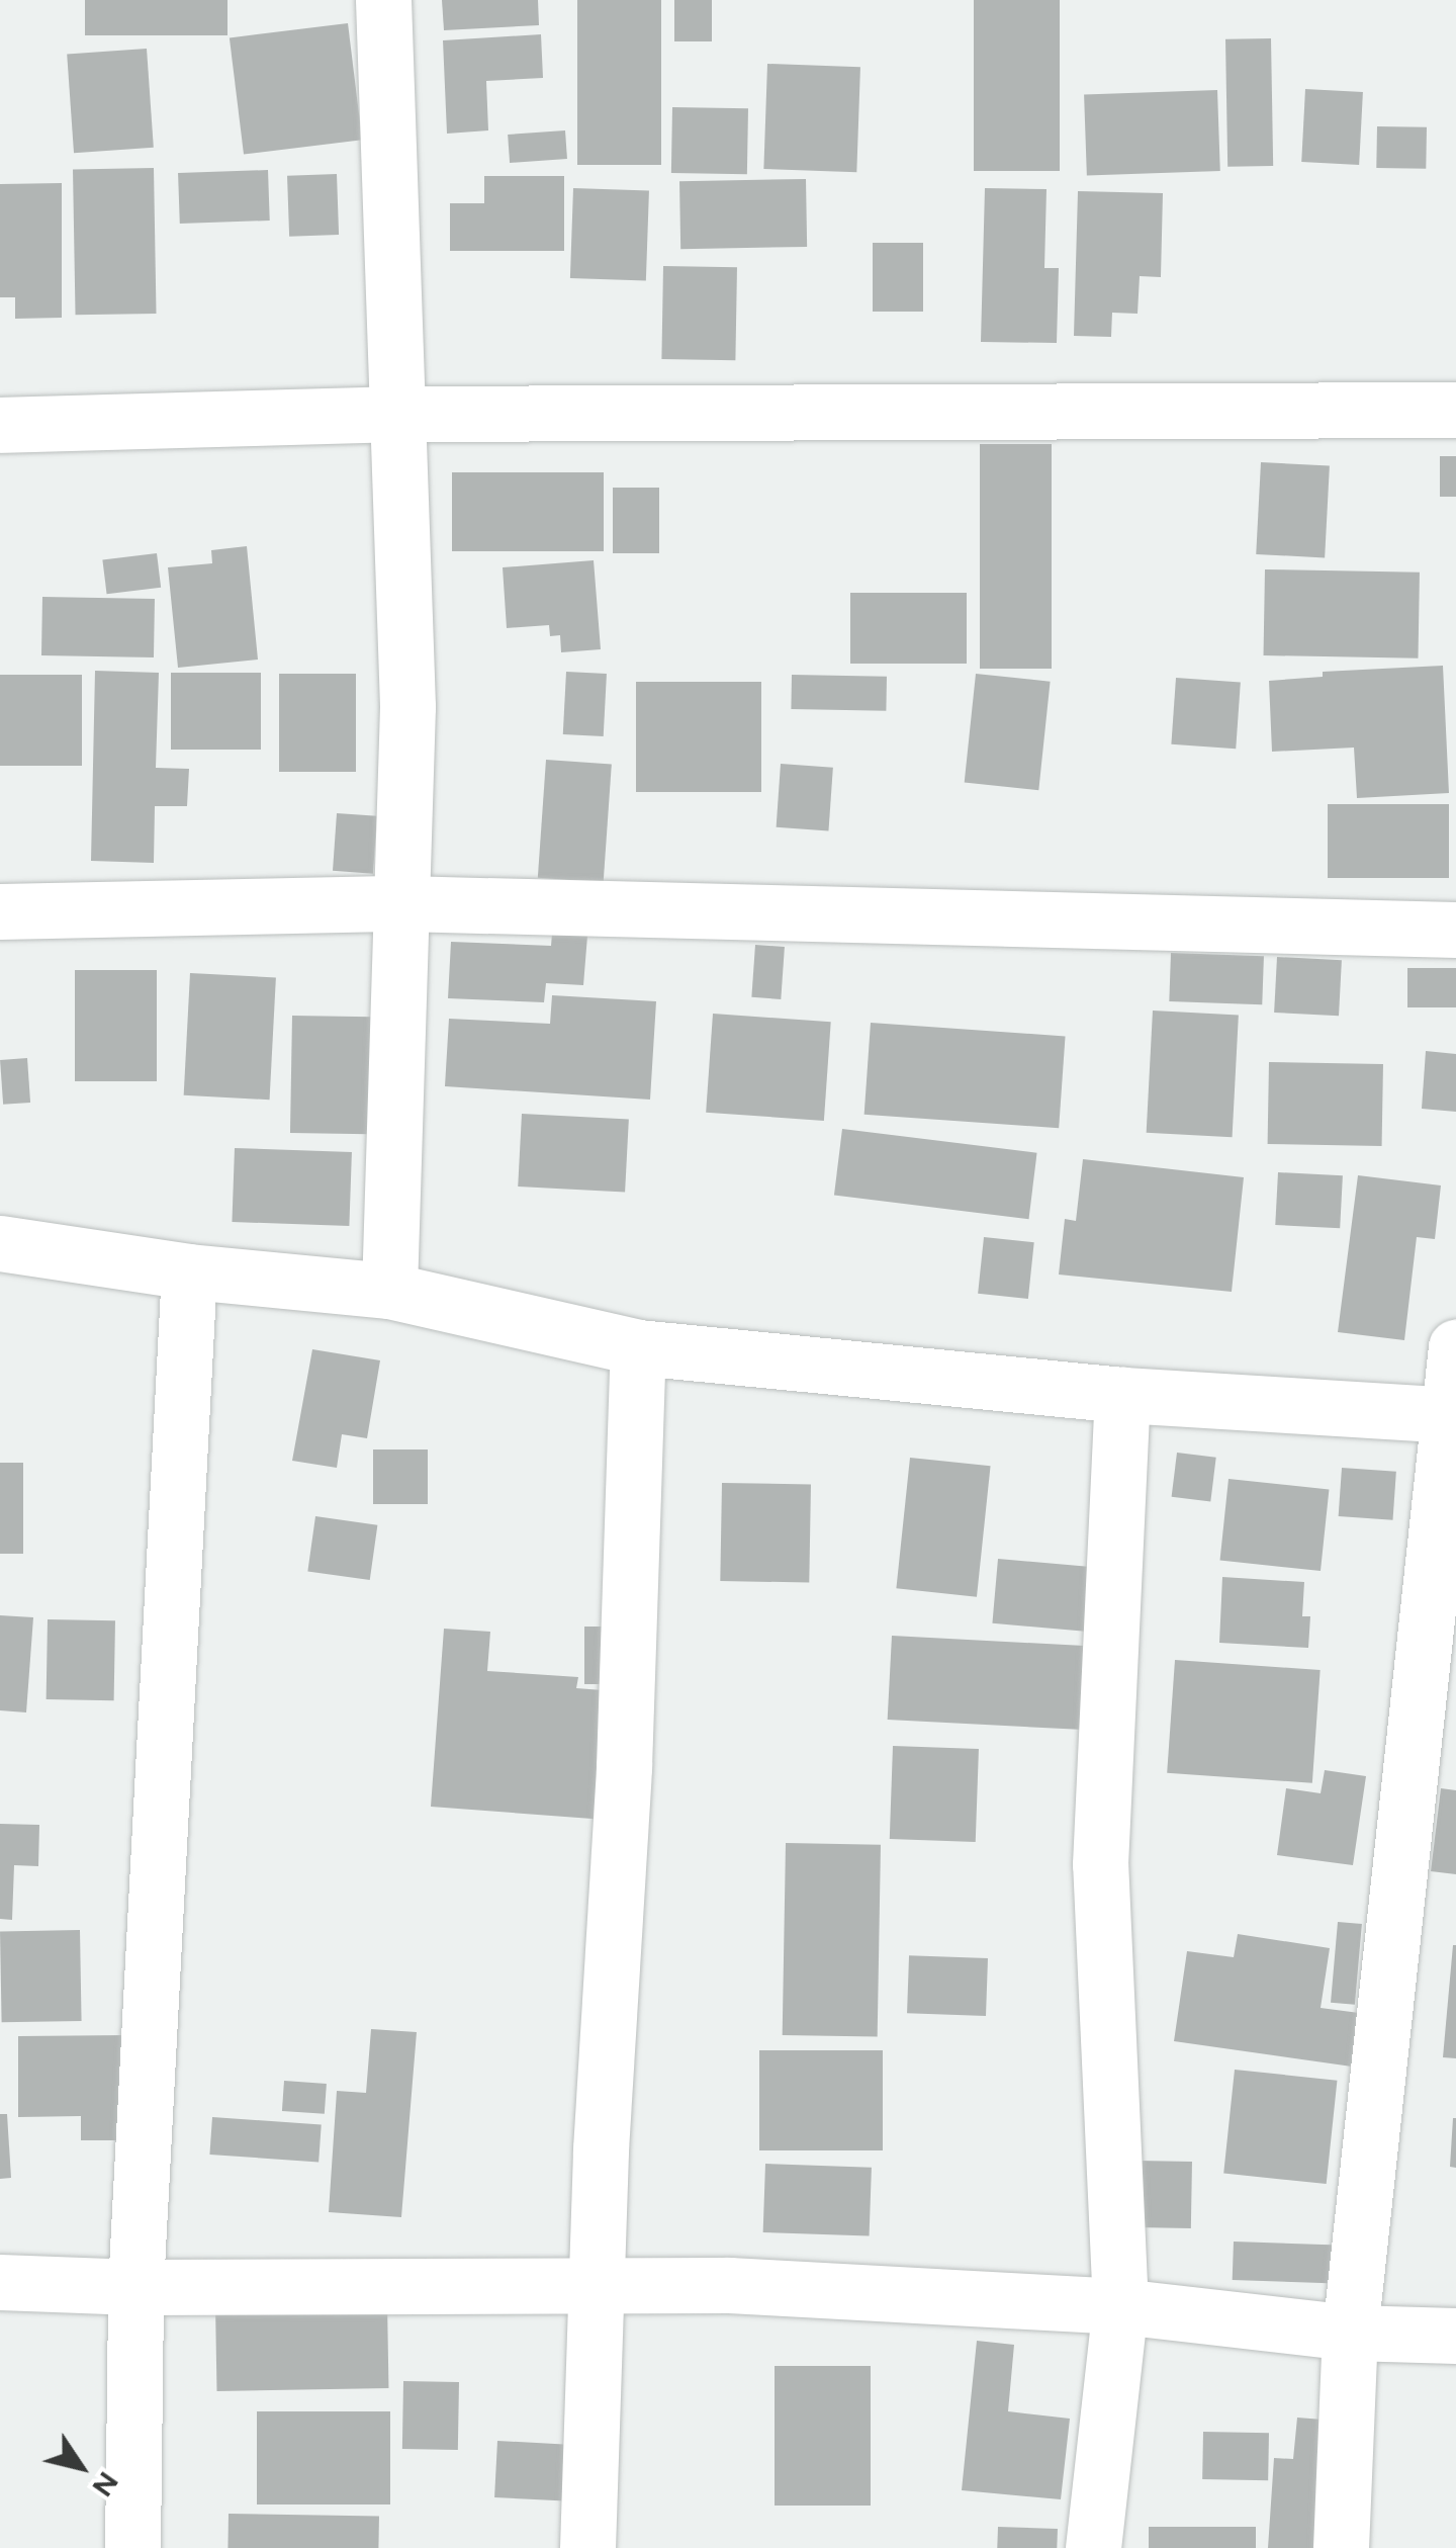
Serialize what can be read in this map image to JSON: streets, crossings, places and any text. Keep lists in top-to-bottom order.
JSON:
{
  "north": "bottom right"
}
